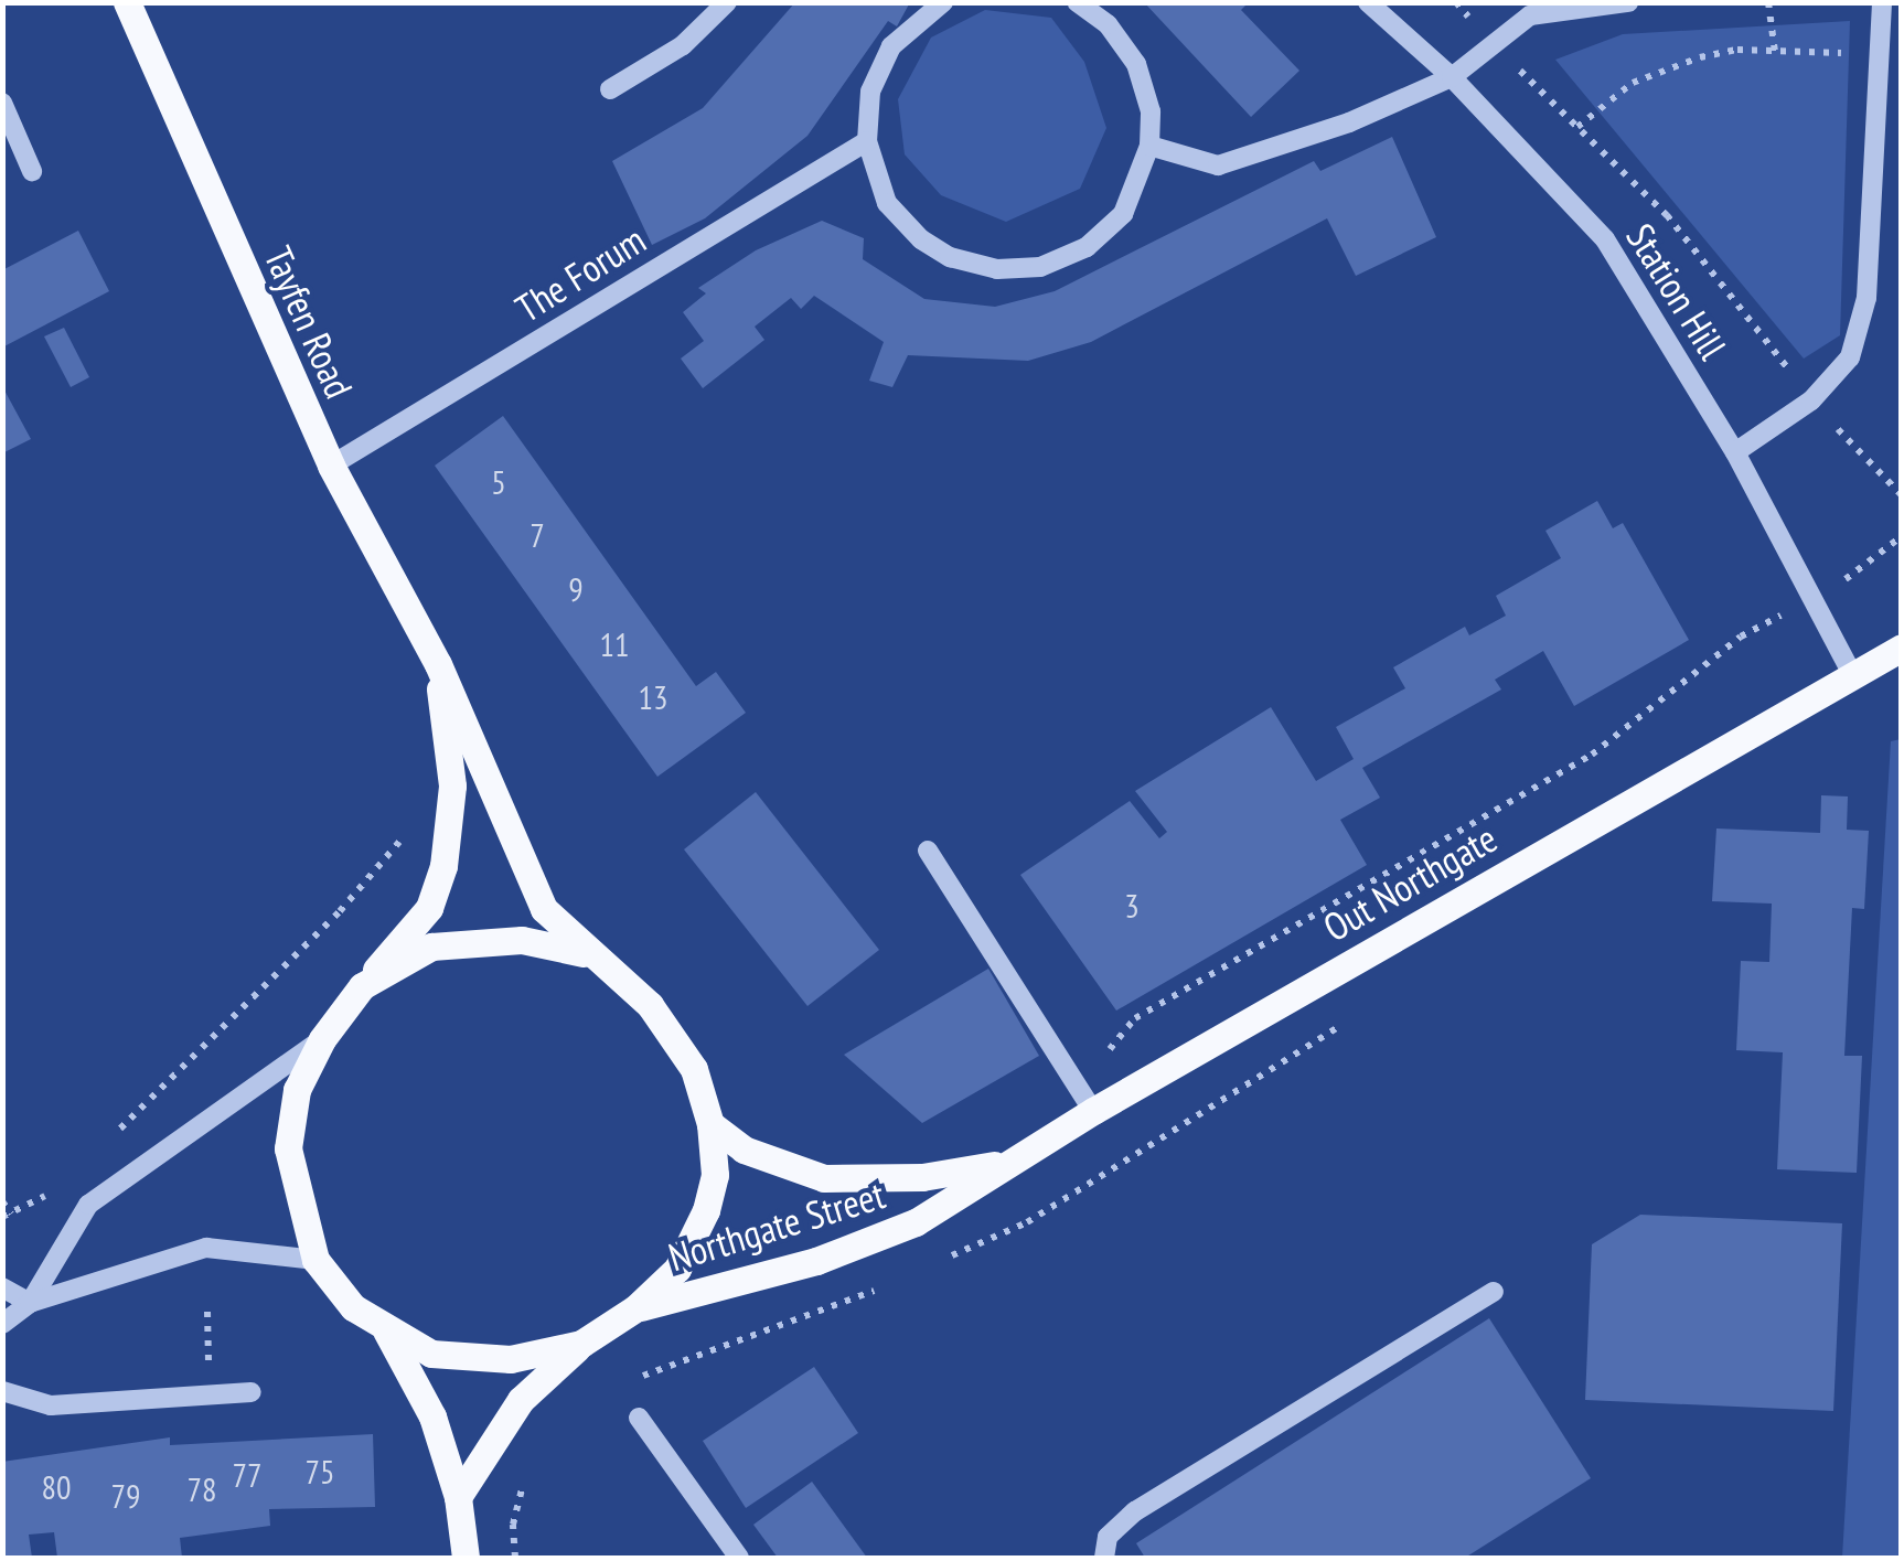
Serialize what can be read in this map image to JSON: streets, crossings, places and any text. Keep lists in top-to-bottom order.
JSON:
{
  "streets": {
    "main road": ["Tayfen Road", "Out Northgate", "Northgate Street"],
    "street": ["The Forum", "Station Hill"]
  },
  "crossings": [
    ["The Forum", "Tayfen Road"],
    ["Station Hill", "Out Northgate"],
    ["Tayfen Road", "Northgate Street"],
    ["Out Northgate", "Northgate Street"]
  ],
  "house_numbers": [
    "5",
    "7",
    "9",
    "11",
    "13",
    "3",
    "75",
    "77",
    "80",
    "78",
    "79"
  ]
}
